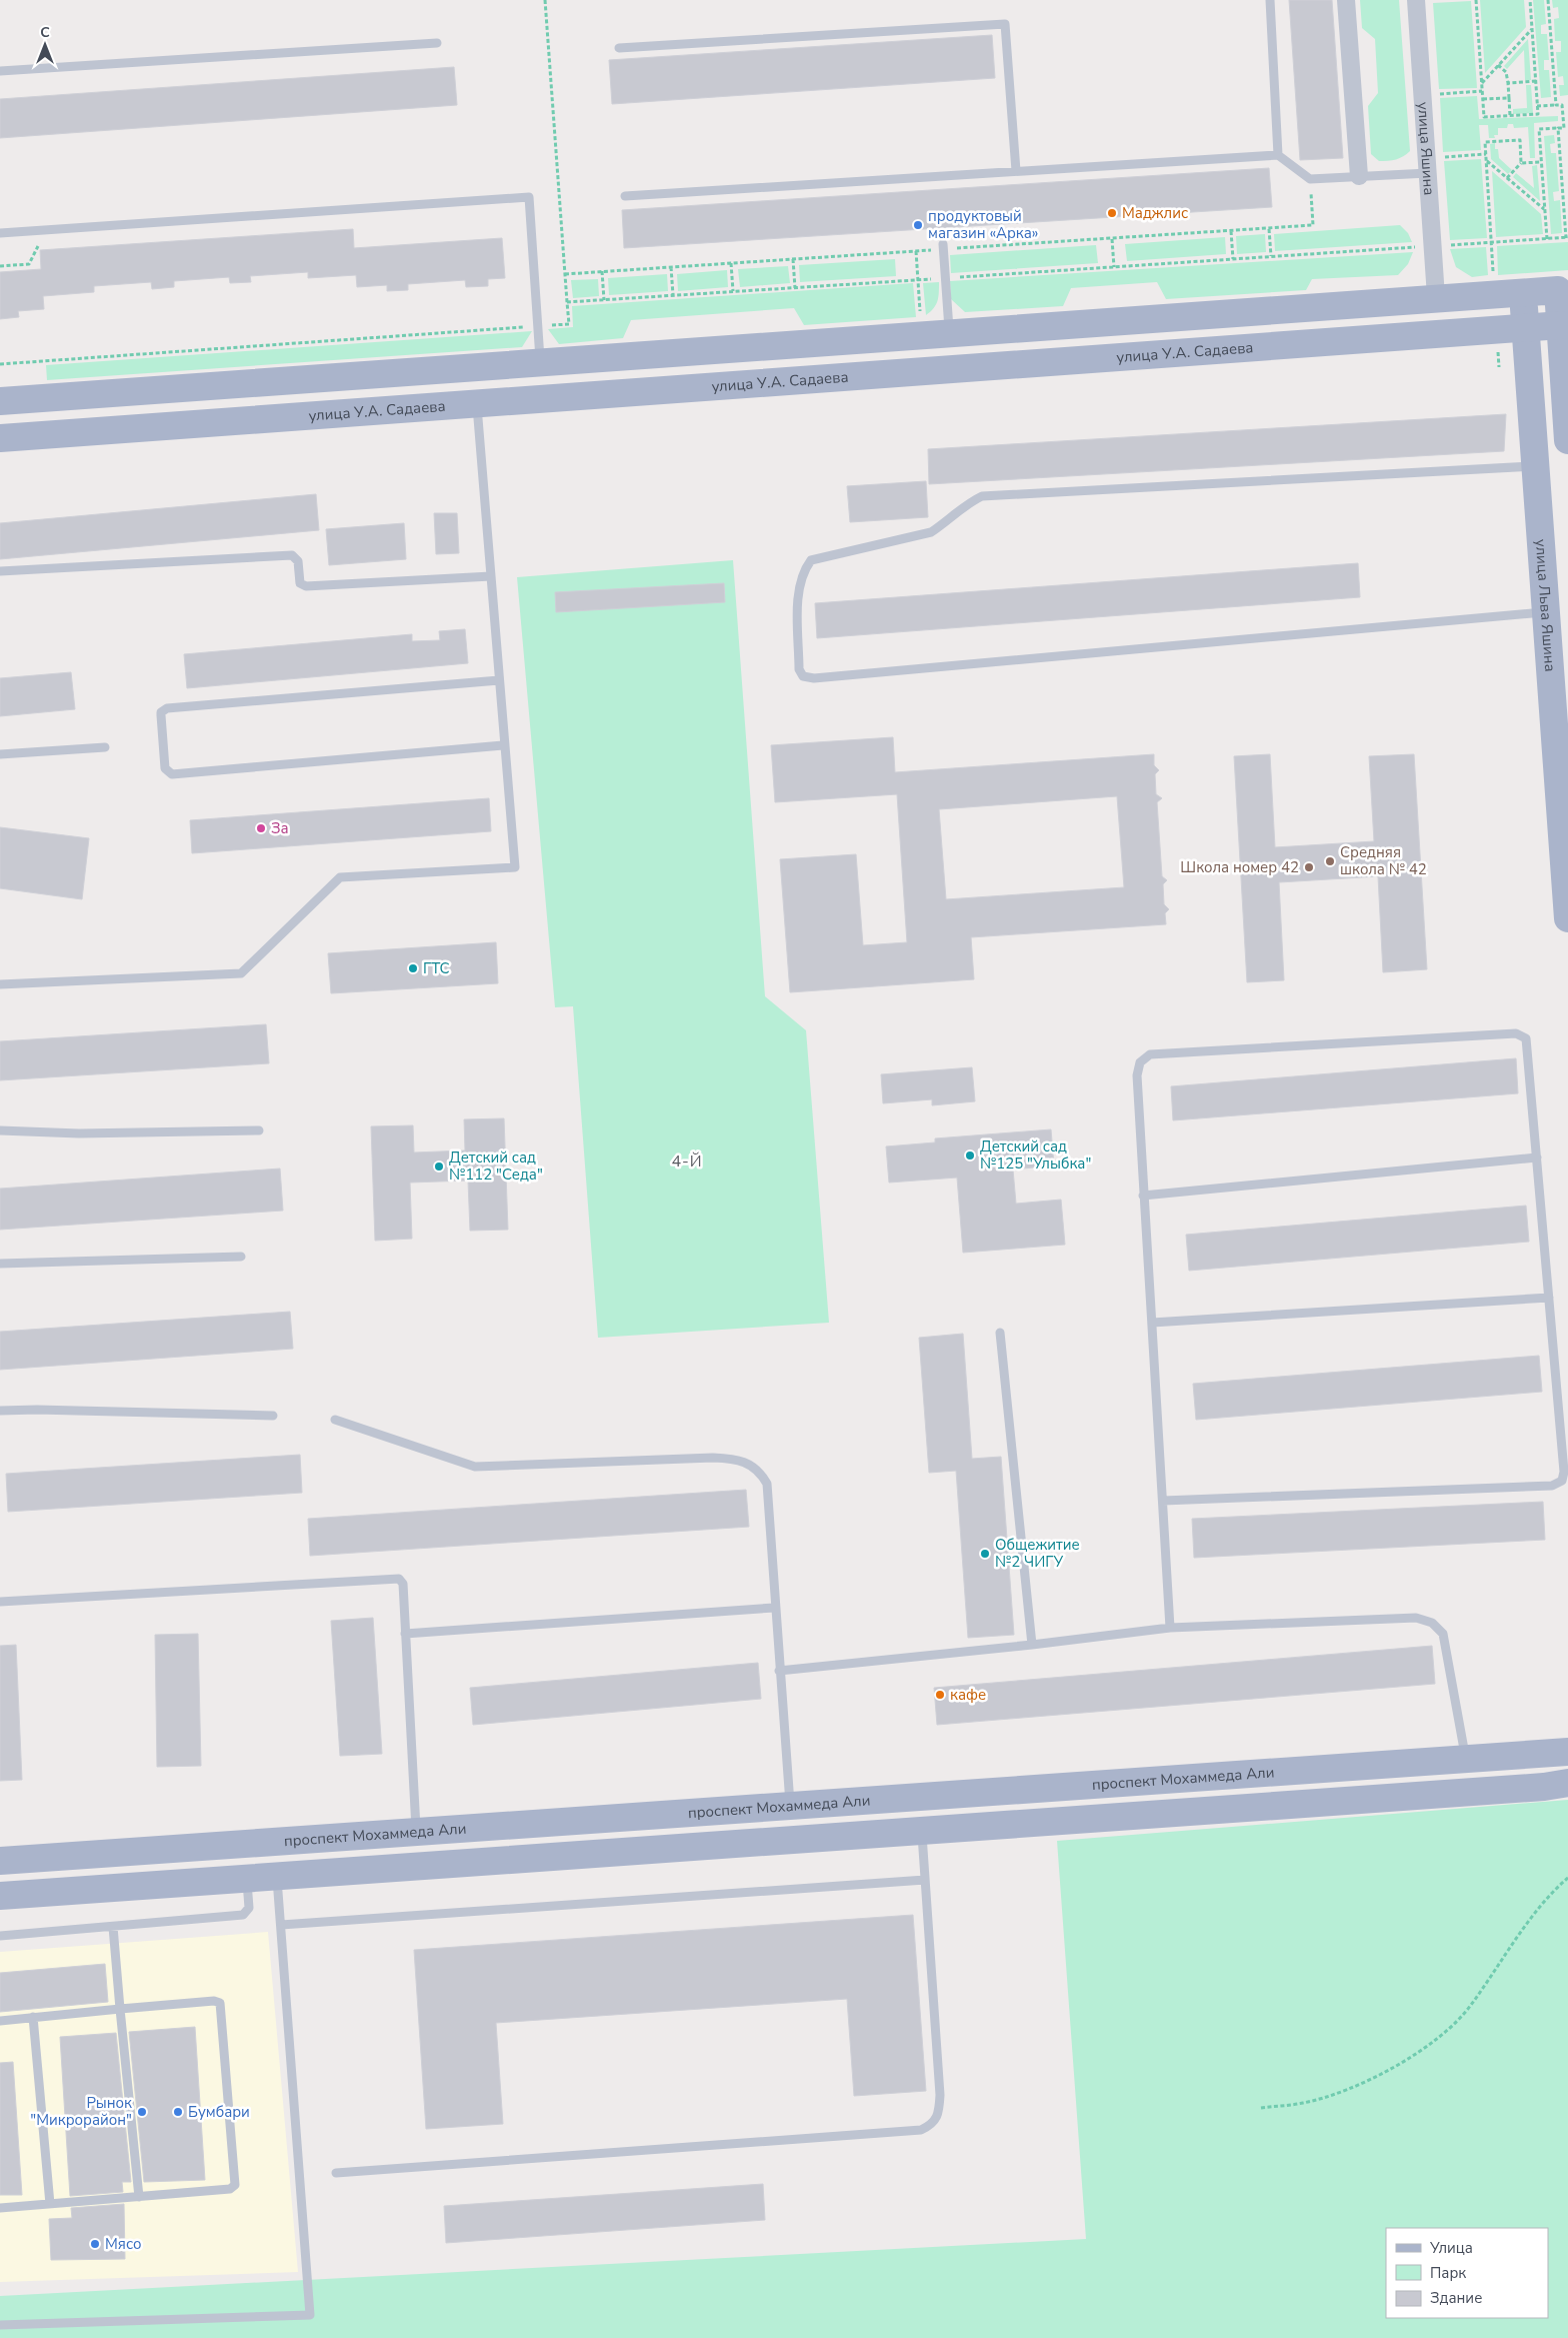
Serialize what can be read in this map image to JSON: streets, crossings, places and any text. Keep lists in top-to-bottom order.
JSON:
{
  "streets": {
    "main road": ["улица У.А. Садаева", "улица Льва Яшина", "проспект Мохаммеда Али"],
    "street": ["улица Яшина"]
  },
  "crossings": [
    ["улица У.А. Садаева", "улица Льва Яшина"]
  ],
  "districts": ["4-Й"],
  "places": [
    "Маджлис",
    "продуктовый магазин «Арка»",
    "За",
    "Средняя школа № 42",
    "Школа номер 42",
    "ГТС",
    "Детский сад №125 \"Улыбка\"",
    "Детский сад №112 \"Седа\"",
    "Общежитие №2 ЧИГУ",
    "кафе",
    "Рынок \"Микрорайон\"",
    "Бумбари",
    "Мясо"
  ],
  "legend": ["Улица", "Парк", "Здание"],
  "north": "top"
}
